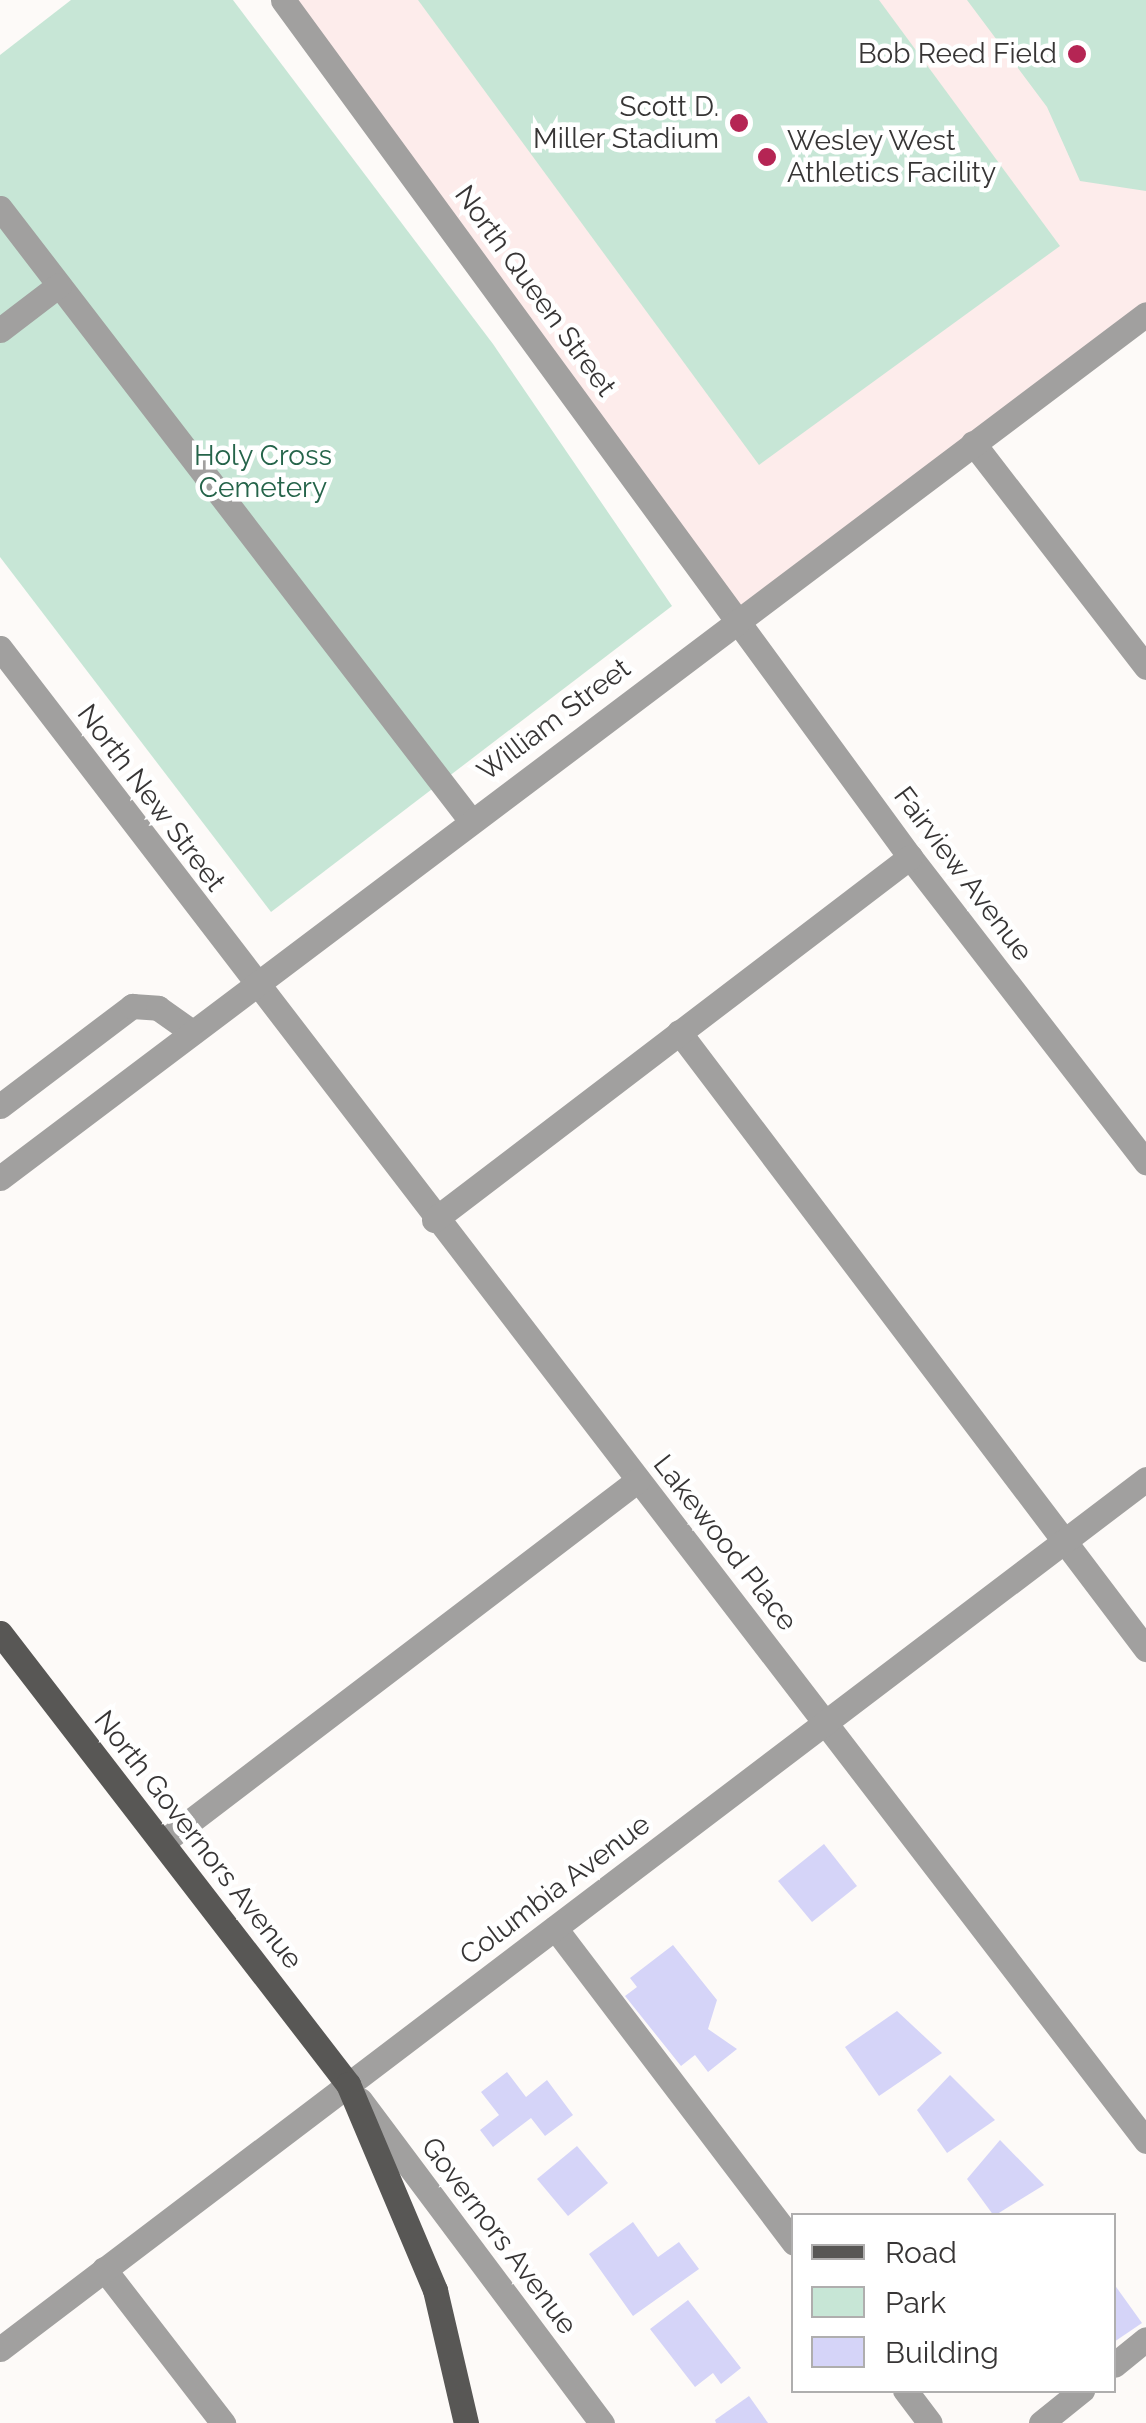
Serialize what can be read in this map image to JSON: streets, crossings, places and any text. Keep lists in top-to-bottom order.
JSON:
{
  "streets": {
    "main road": ["North Governors Avenue"],
    "street": [
      "North Queen Street",
      "William Street",
      "North New Street",
      "Fairview Avenue",
      "Lakewood Place",
      "Columbia Avenue",
      "Governors Avenue"
    ]
  },
  "crossings": [
    ["North Queen Street", "William Street"],
    ["North Queen Street", "Fairview Avenue"],
    ["William Street", "North New Street"],
    ["William Street", "Fairview Avenue"],
    ["William Street", "Lakewood Place"],
    ["North New Street", "Lakewood Place"],
    ["Lakewood Place", "Columbia Avenue"],
    ["North Governors Avenue", "Columbia Avenue"],
    ["North Governors Avenue", "Governors Avenue"],
    ["Columbia Avenue", "Governors Avenue"]
  ],
  "parks": ["Holy Cross Cemetery"],
  "places": ["Bob Reed Field", "Scott D. Miller Stadium", "Wesley West Athletics Facility"],
  "legend": ["Road", "Park", "Building"]
}
